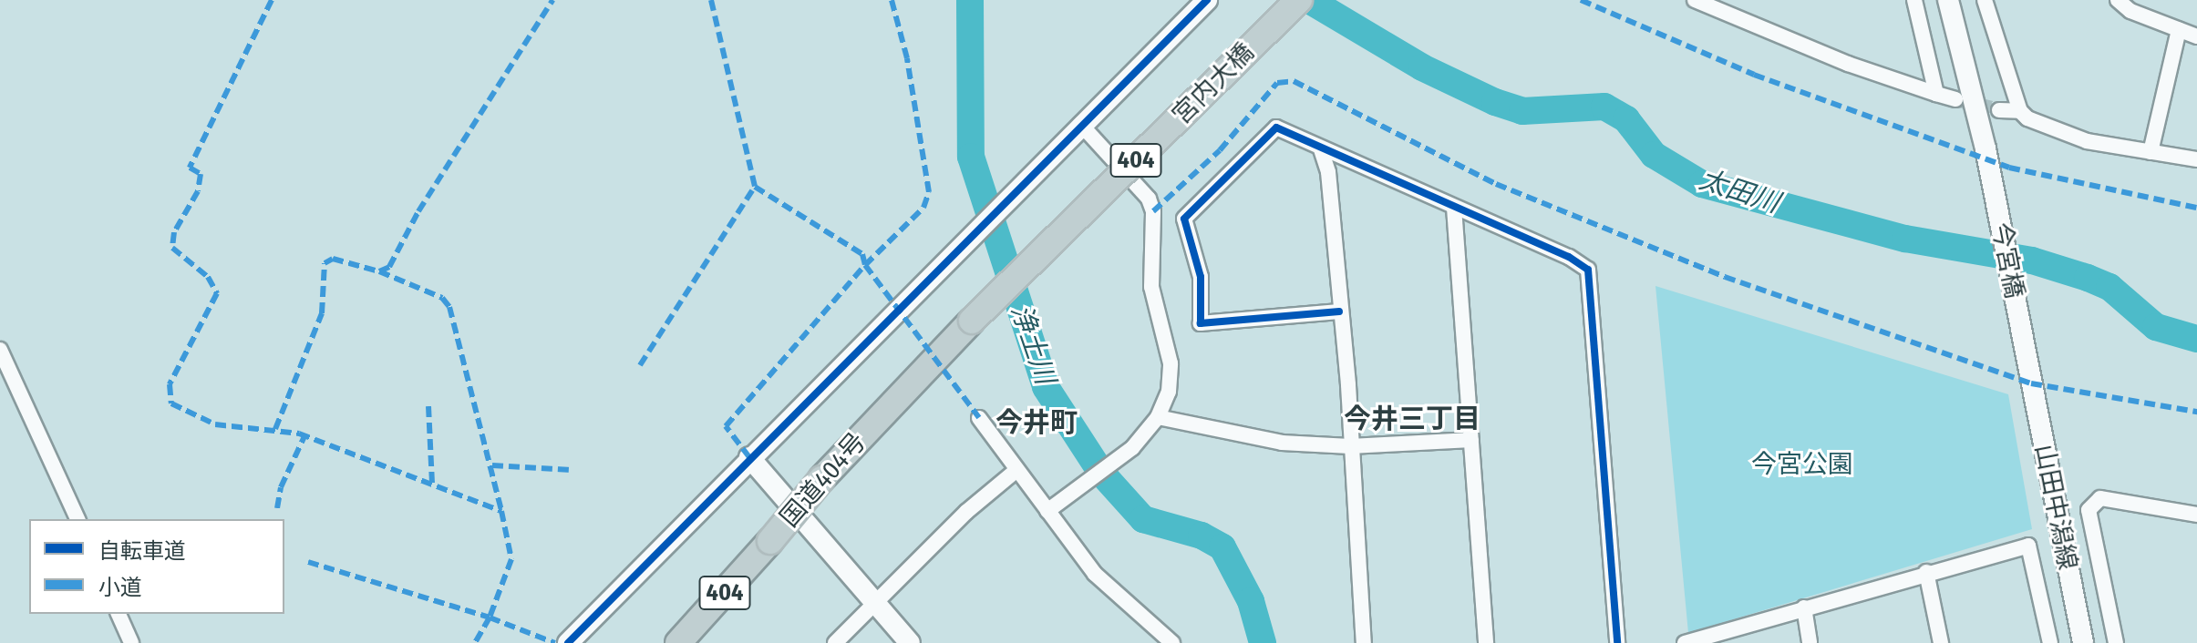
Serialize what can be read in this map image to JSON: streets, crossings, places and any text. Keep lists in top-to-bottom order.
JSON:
{
  "streets": {
    "highway": ["宮内大橋", "404", "国道404号"],
    "street": ["今宮橋", "山田中潟線"]
  },
  "crossings": [
    ["宮内大橋", "国道404号"],
    ["今宮橋", "山田中潟線"]
  ],
  "districts": ["今井三丁目", "今井町"],
  "water": ["太田川", "浄土川"],
  "parks": ["今宮公園"],
  "legend": ["自転車道", "小道"]
}
